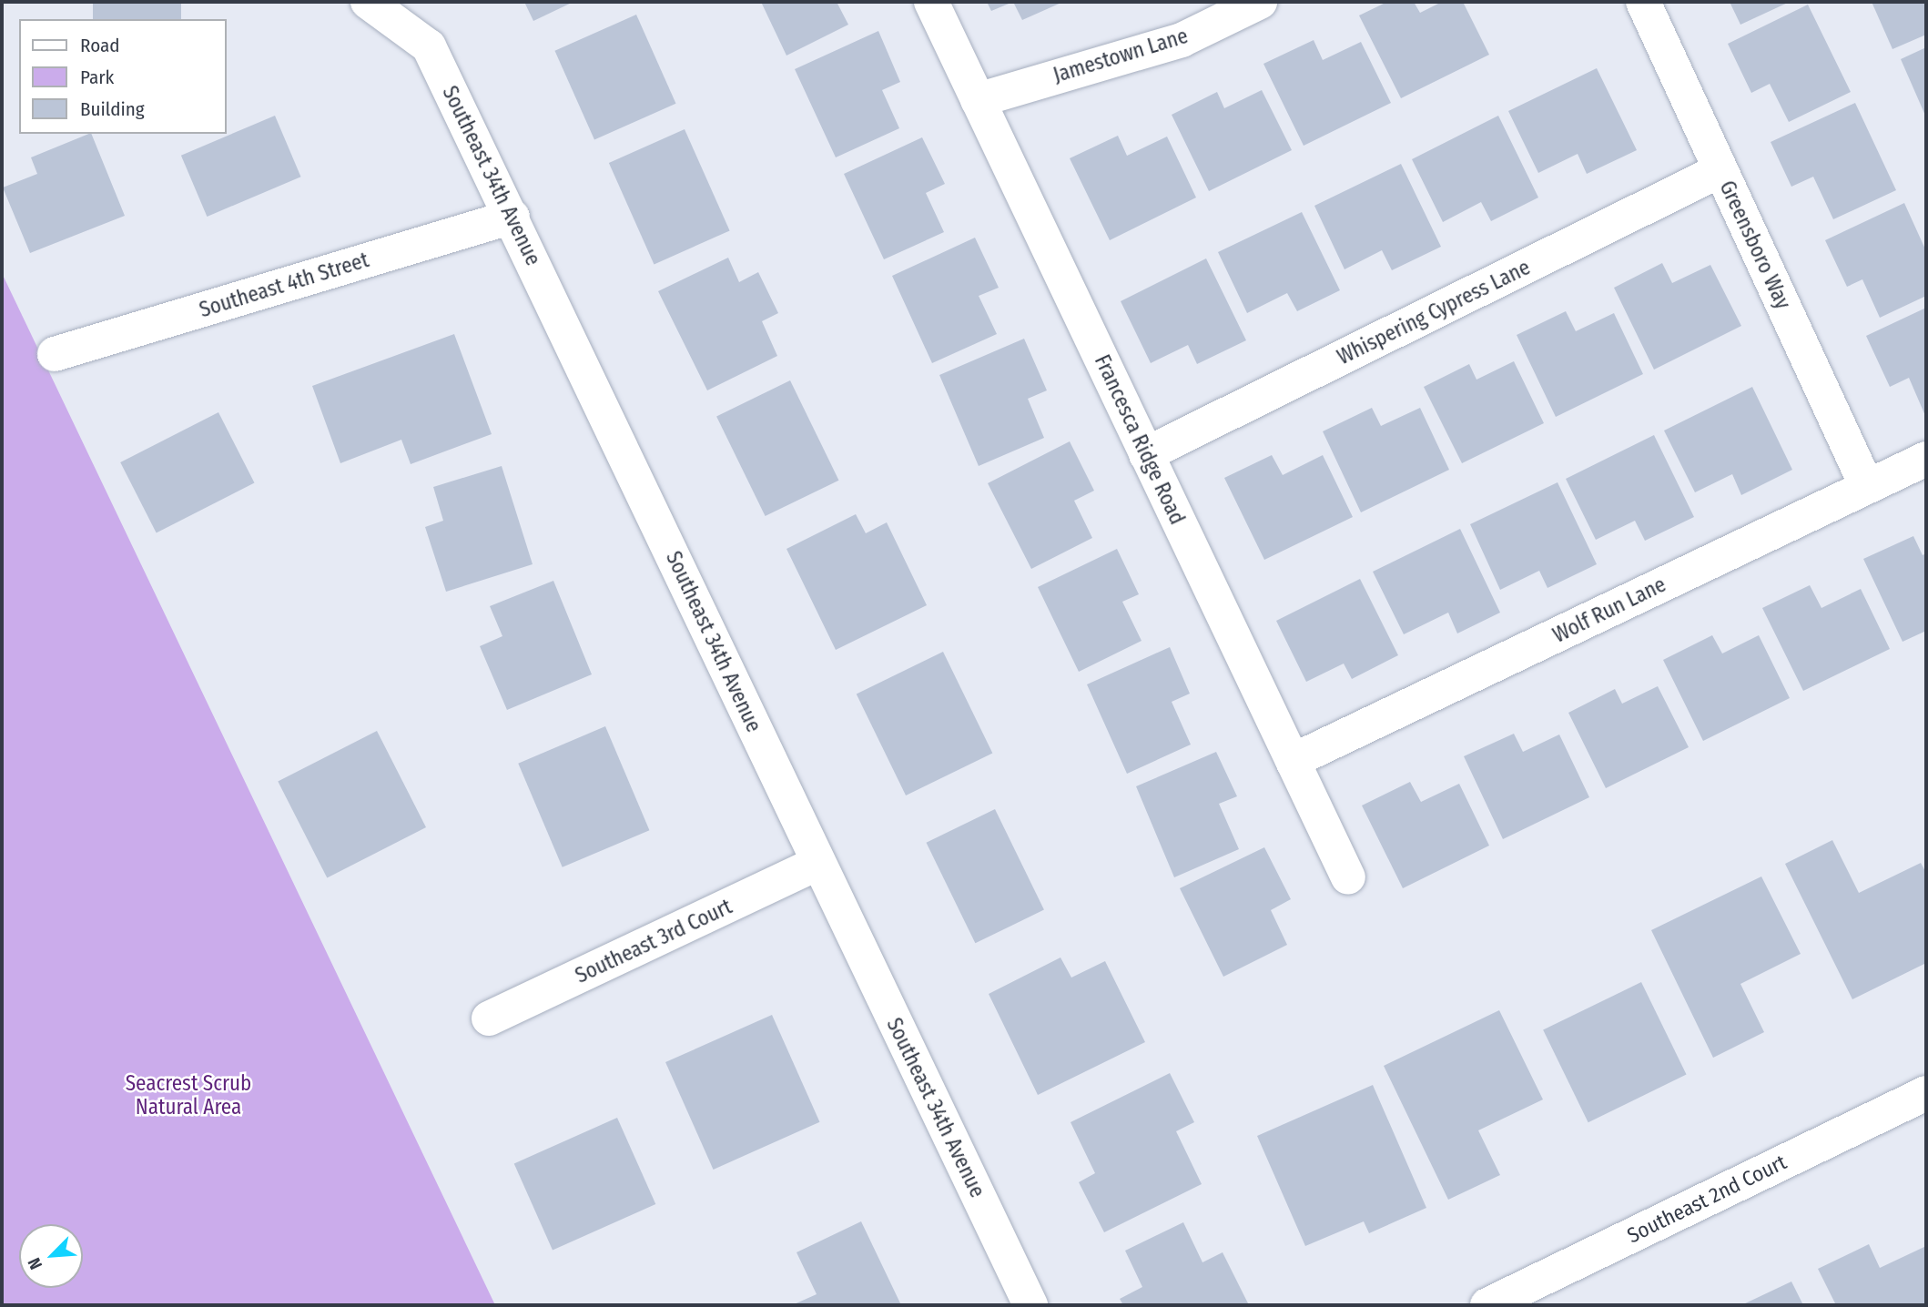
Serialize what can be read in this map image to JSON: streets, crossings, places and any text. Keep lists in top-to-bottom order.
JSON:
{
  "streets": {
    "street": [
      "Jamestown Lane",
      "Southeast 34th Avenue",
      "Greensboro Way",
      "Southeast 4th Street",
      "Whispering Cypress Lane",
      "Francesca Ridge Road",
      "Wolf Run Lane",
      "Southeast 3rd Court",
      "Southeast 2nd Court"
    ]
  },
  "crossings": [
    ["Jamestown Lane", "Francesca Ridge Road"],
    ["Southeast 34th Avenue", "Southeast 4th Street"],
    ["Southeast 34th Avenue", "Southeast 3rd Court"],
    ["Greensboro Way", "Whispering Cypress Lane"],
    ["Greensboro Way", "Wolf Run Lane"],
    ["Whispering Cypress Lane", "Francesca Ridge Road"],
    ["Francesca Ridge Road", "Wolf Run Lane"]
  ],
  "parks": ["Seacrest Scrub Natural Area"],
  "legend": ["Road", "Park", "Building"],
  "north": "bottom left"
}
